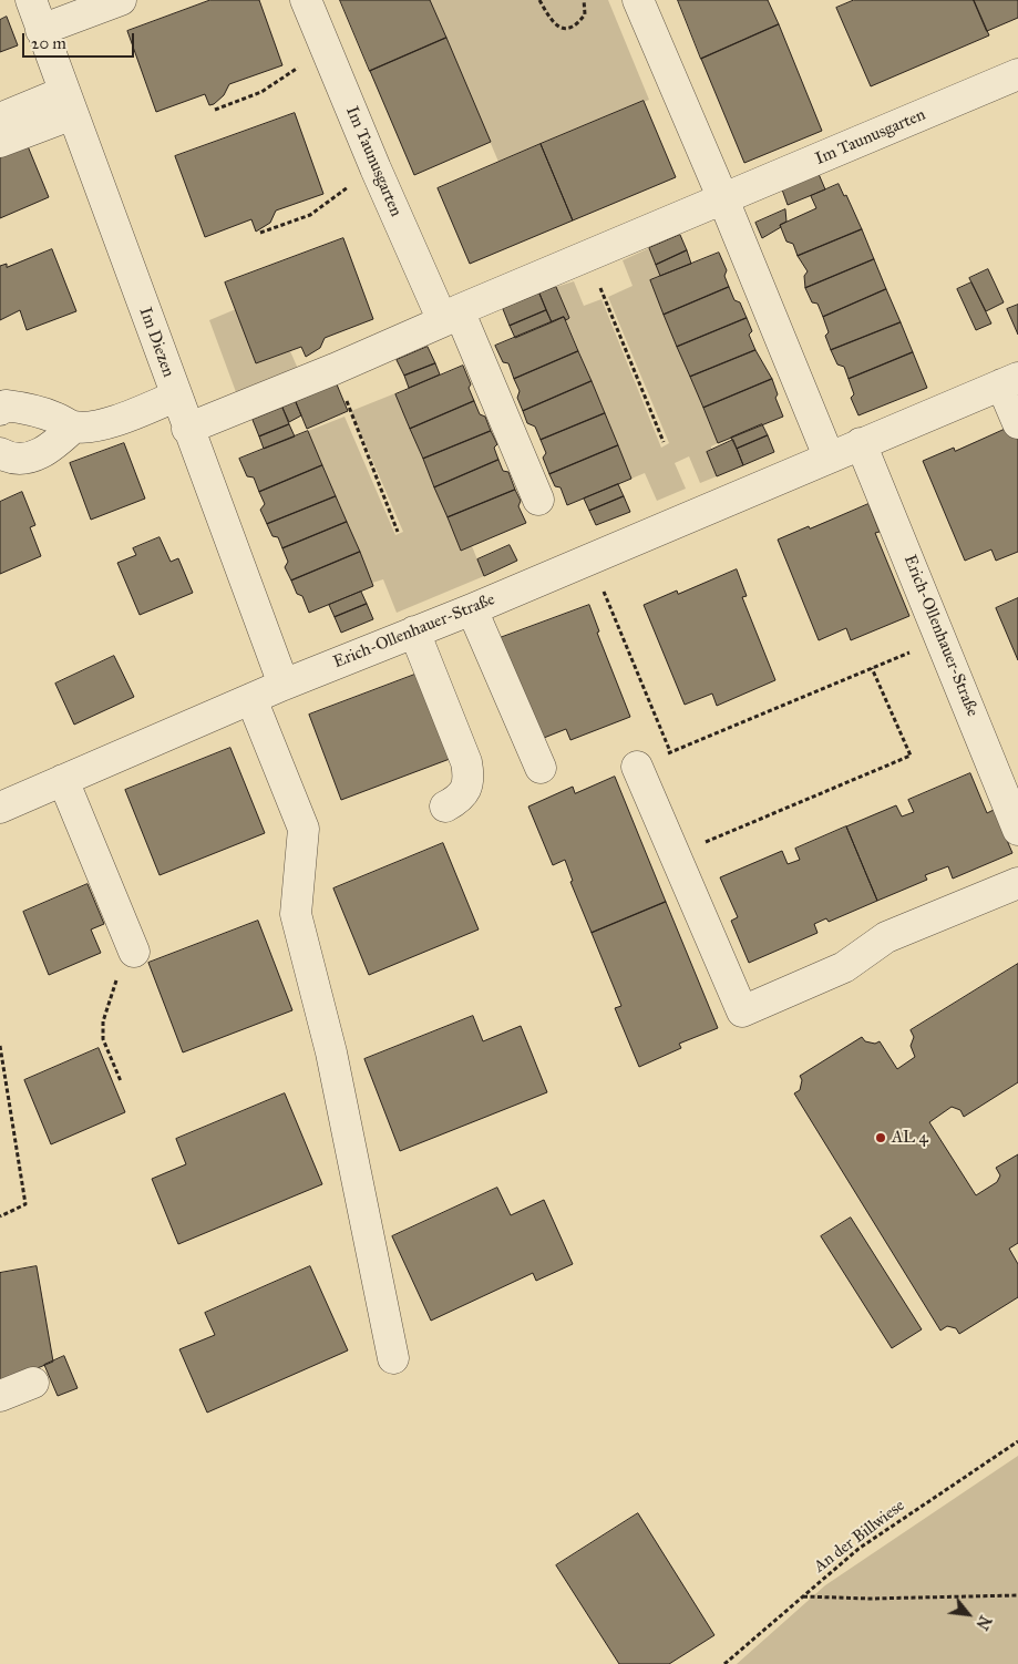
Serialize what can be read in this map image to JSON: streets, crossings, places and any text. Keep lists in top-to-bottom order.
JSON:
{
  "streets": {
    "street": ["Im Taunusgarten", "Im Diezen", "Erich-Ollenhauer-Straße"],
    "path": ["An der Billwiese"]
  },
  "crossings": [
    ["Im Taunusgarten", "Im Diezen"],
    ["Im Diezen", "Erich-Ollenhauer-Straße"]
  ],
  "places": ["AL 4"],
  "scale_bar": "20 m",
  "north": "bottom right"
}
